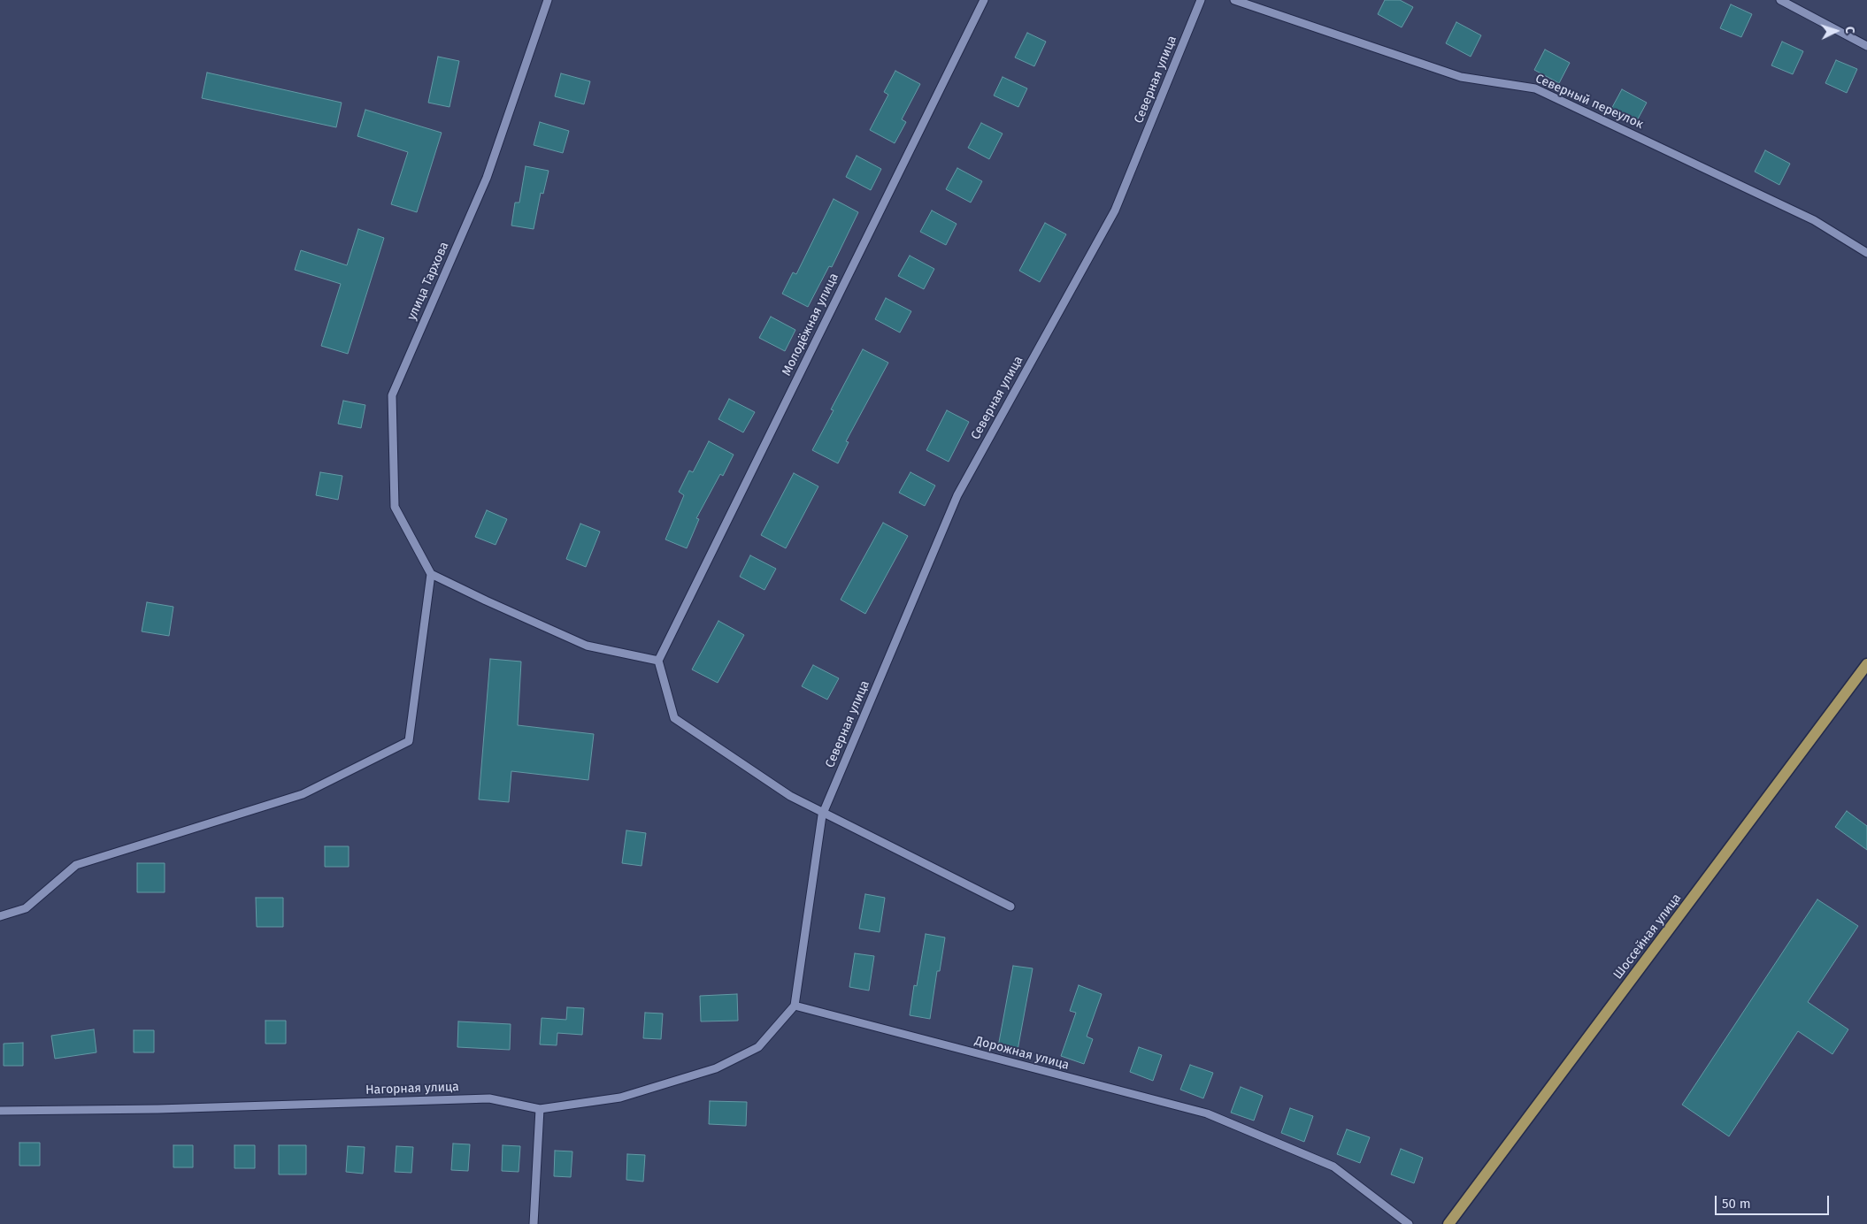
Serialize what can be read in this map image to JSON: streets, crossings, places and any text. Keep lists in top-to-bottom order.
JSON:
{
  "streets": {
    "main road": ["Шоссейная улица"],
    "street": [
      "Северная улица",
      "Северный переулок",
      "улица Тархова",
      "Молодёжная улица",
      "Дорожная улица",
      "Нагорная улица"
    ]
  },
  "crossings": [
    ["Дорожная улица", "Нагорная улица"]
  ],
  "scale_bar": "50 m",
  "north": "right"
}
